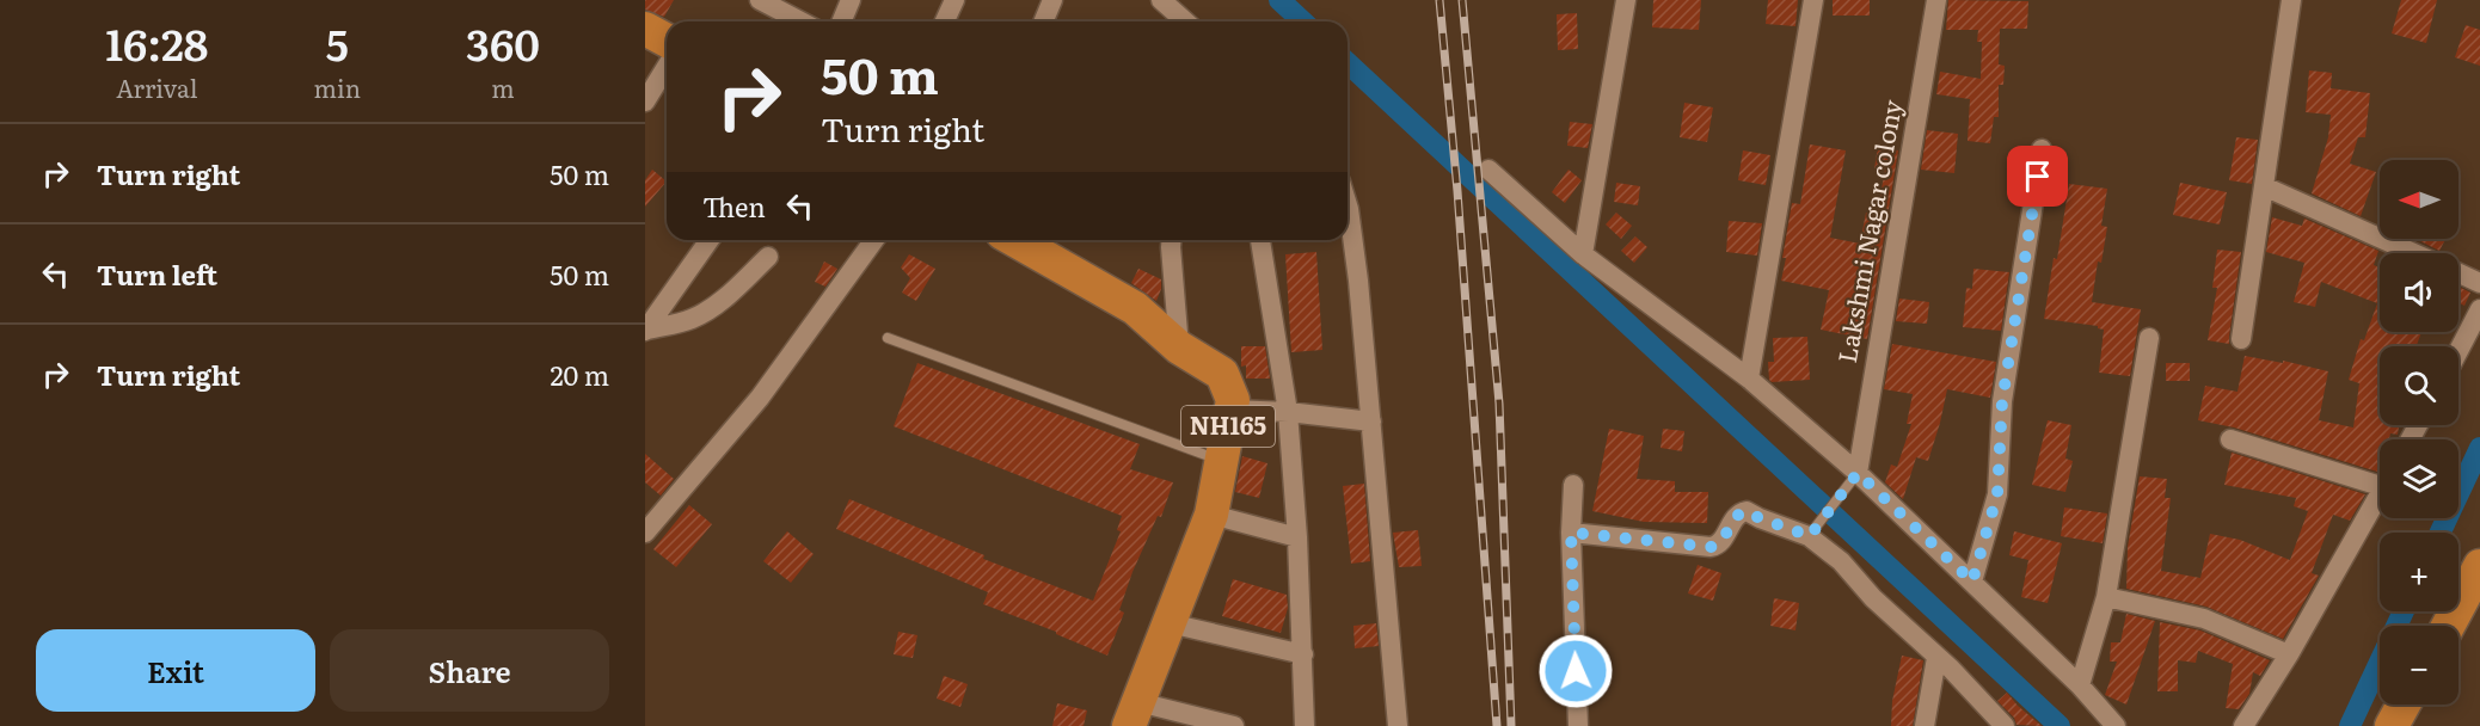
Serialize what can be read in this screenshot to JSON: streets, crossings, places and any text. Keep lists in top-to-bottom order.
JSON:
{
  "streets": {
    "highway": ["NH165"],
    "street": ["Lakshmi Nagar colony"]
  },
  "north": "left",
  "page": {
    "eta": [
      "16:28",
      "Arrival",
      "5",
      "min",
      "360",
      "m"
    ],
    "turn": ["50 m", "Turn right"],
    "list": [
      {
        "name": "Turn right",
        "value": "50 m"
      },
      {
        "name": "Turn left",
        "value": "50 m"
      },
      {
        "name": "Turn right",
        "value": "20 m"
      }
    ],
    "map_buttons": ["+", "−"],
    "then": "Then",
    "buttons": ["Exit", "Share"]
  }
}
